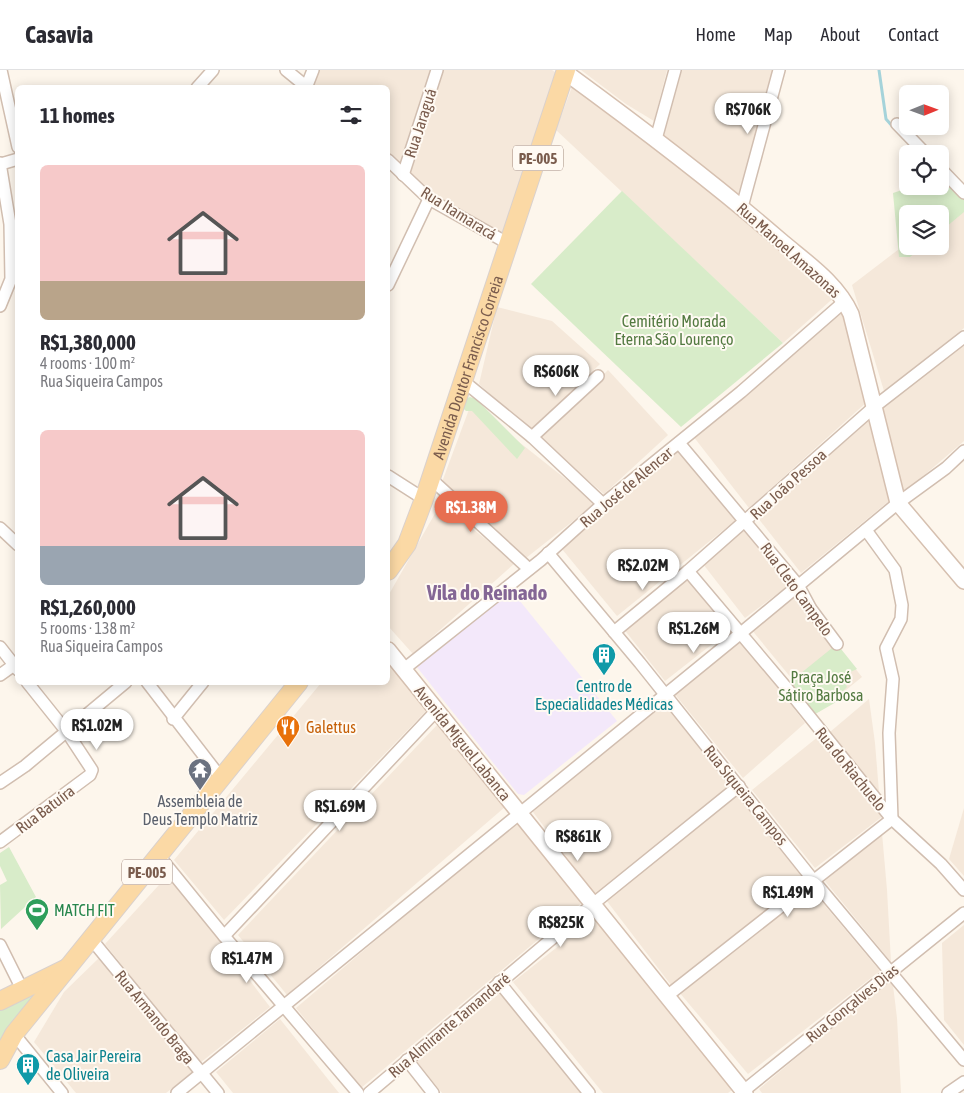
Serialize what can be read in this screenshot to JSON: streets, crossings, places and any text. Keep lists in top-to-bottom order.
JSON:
{
  "streets": {
    "main road": [
      "PE-005",
      "Rua Manoel Amazonas",
      "Avenida Doutor Francisco Correia",
      "Avenida Miguel Labanca"
    ],
    "street": [
      "Rua Jaraguá",
      "Rua Itamaracá",
      "Rua João Pessoa",
      "Rua José de Alencar",
      "Rua Cleto Campelo",
      "Rua do Riachuelo",
      "Rua Siqueira Campos",
      "Rua Batuíra",
      "Rua Gonçalves Dias",
      "Rua Armando Braga",
      "Rua Almirante Tamandaré"
    ]
  },
  "crossings": [
    ["Rua Jaraguá", "Rua Itamaracá"],
    ["PE-005", "Rua Itamaracá"],
    ["PE-005", "Rua Manoel Amazonas"],
    ["PE-005", "Avenida Doutor Francisco Correia"],
    ["PE-005", "Rua Armando Braga"],
    ["Rua Itamaracá", "Avenida Doutor Francisco Correia"],
    ["Rua Manoel Amazonas", "Rua João Pessoa"],
    ["Rua Manoel Amazonas", "Rua José de Alencar"],
    ["Rua João Pessoa", "Rua Cleto Campelo"],
    ["Rua João Pessoa", "Rua do Riachuelo"],
    ["Rua João Pessoa", "Rua Siqueira Campos"],
    ["Rua José de Alencar", "Rua Cleto Campelo"],
    ["Rua José de Alencar", "Avenida Miguel Labanca"],
    ["Rua José de Alencar", "Rua Siqueira Campos"],
    ["Avenida Miguel Labanca", "Rua Gonçalves Dias"],
    ["Avenida Miguel Labanca", "Rua Almirante Tamandaré"],
    ["Rua Siqueira Campos", "Rua Gonçalves Dias"],
    ["Rua Siqueira Campos", "Rua Almirante Tamandaré"]
  ],
  "districts": ["Vila do Reinado"],
  "parks": ["Cemitério Morada Eterna São Lourenço", "Praça José Sátiro Barbosa"],
  "places": {
    "building": ["Centro de Especialidades Médicas", "Casa Jair Pereira de Oliveira"],
    "restaurant": ["Galettus"],
    "temple": ["Assembleia de Deus Templo Matriz"],
    "sports": ["MATCH FIT"]
  },
  "north": "right",
  "page": {
    "header": "Casavia",
    "nav": [
      "Home",
      "Map",
      "About",
      "Contact"
    ],
    "heading": "11 homes",
    "price": [
      "R$706K",
      "R$606K",
      "R$1.38M",
      "R$2.02M",
      "R$1.26M",
      "R$1.02M",
      "R$1.69M",
      "R$861K",
      "R$1.49M",
      "R$825K",
      "R$1.47M"
    ],
    "list": [
      {
        "name": "R$1,380,000",
        "note": "4 rooms · 100 m² · Rua Siqueira Campos"
      },
      {
        "name": "R$1,260,000",
        "note": "5 rooms · 138 m² · Rua Siqueira Campos"
      }
    ]
  }
}
